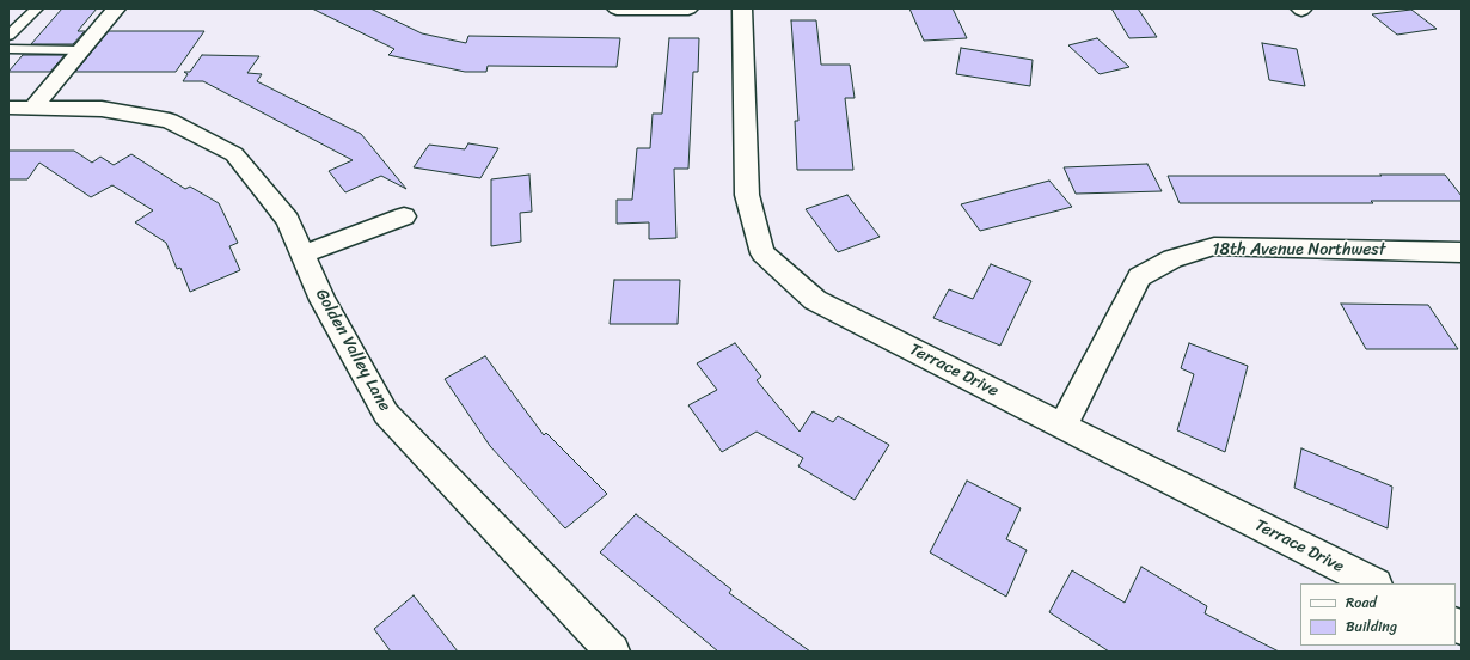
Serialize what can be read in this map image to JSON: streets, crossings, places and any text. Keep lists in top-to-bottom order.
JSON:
{
  "streets": {
    "street": ["18th Avenue Northwest", "Golden Valley Lane", "Terrace Drive"]
  },
  "crossings": [
    ["18th Avenue Northwest", "Terrace Drive"]
  ],
  "legend": ["Road", "Building"]
}
